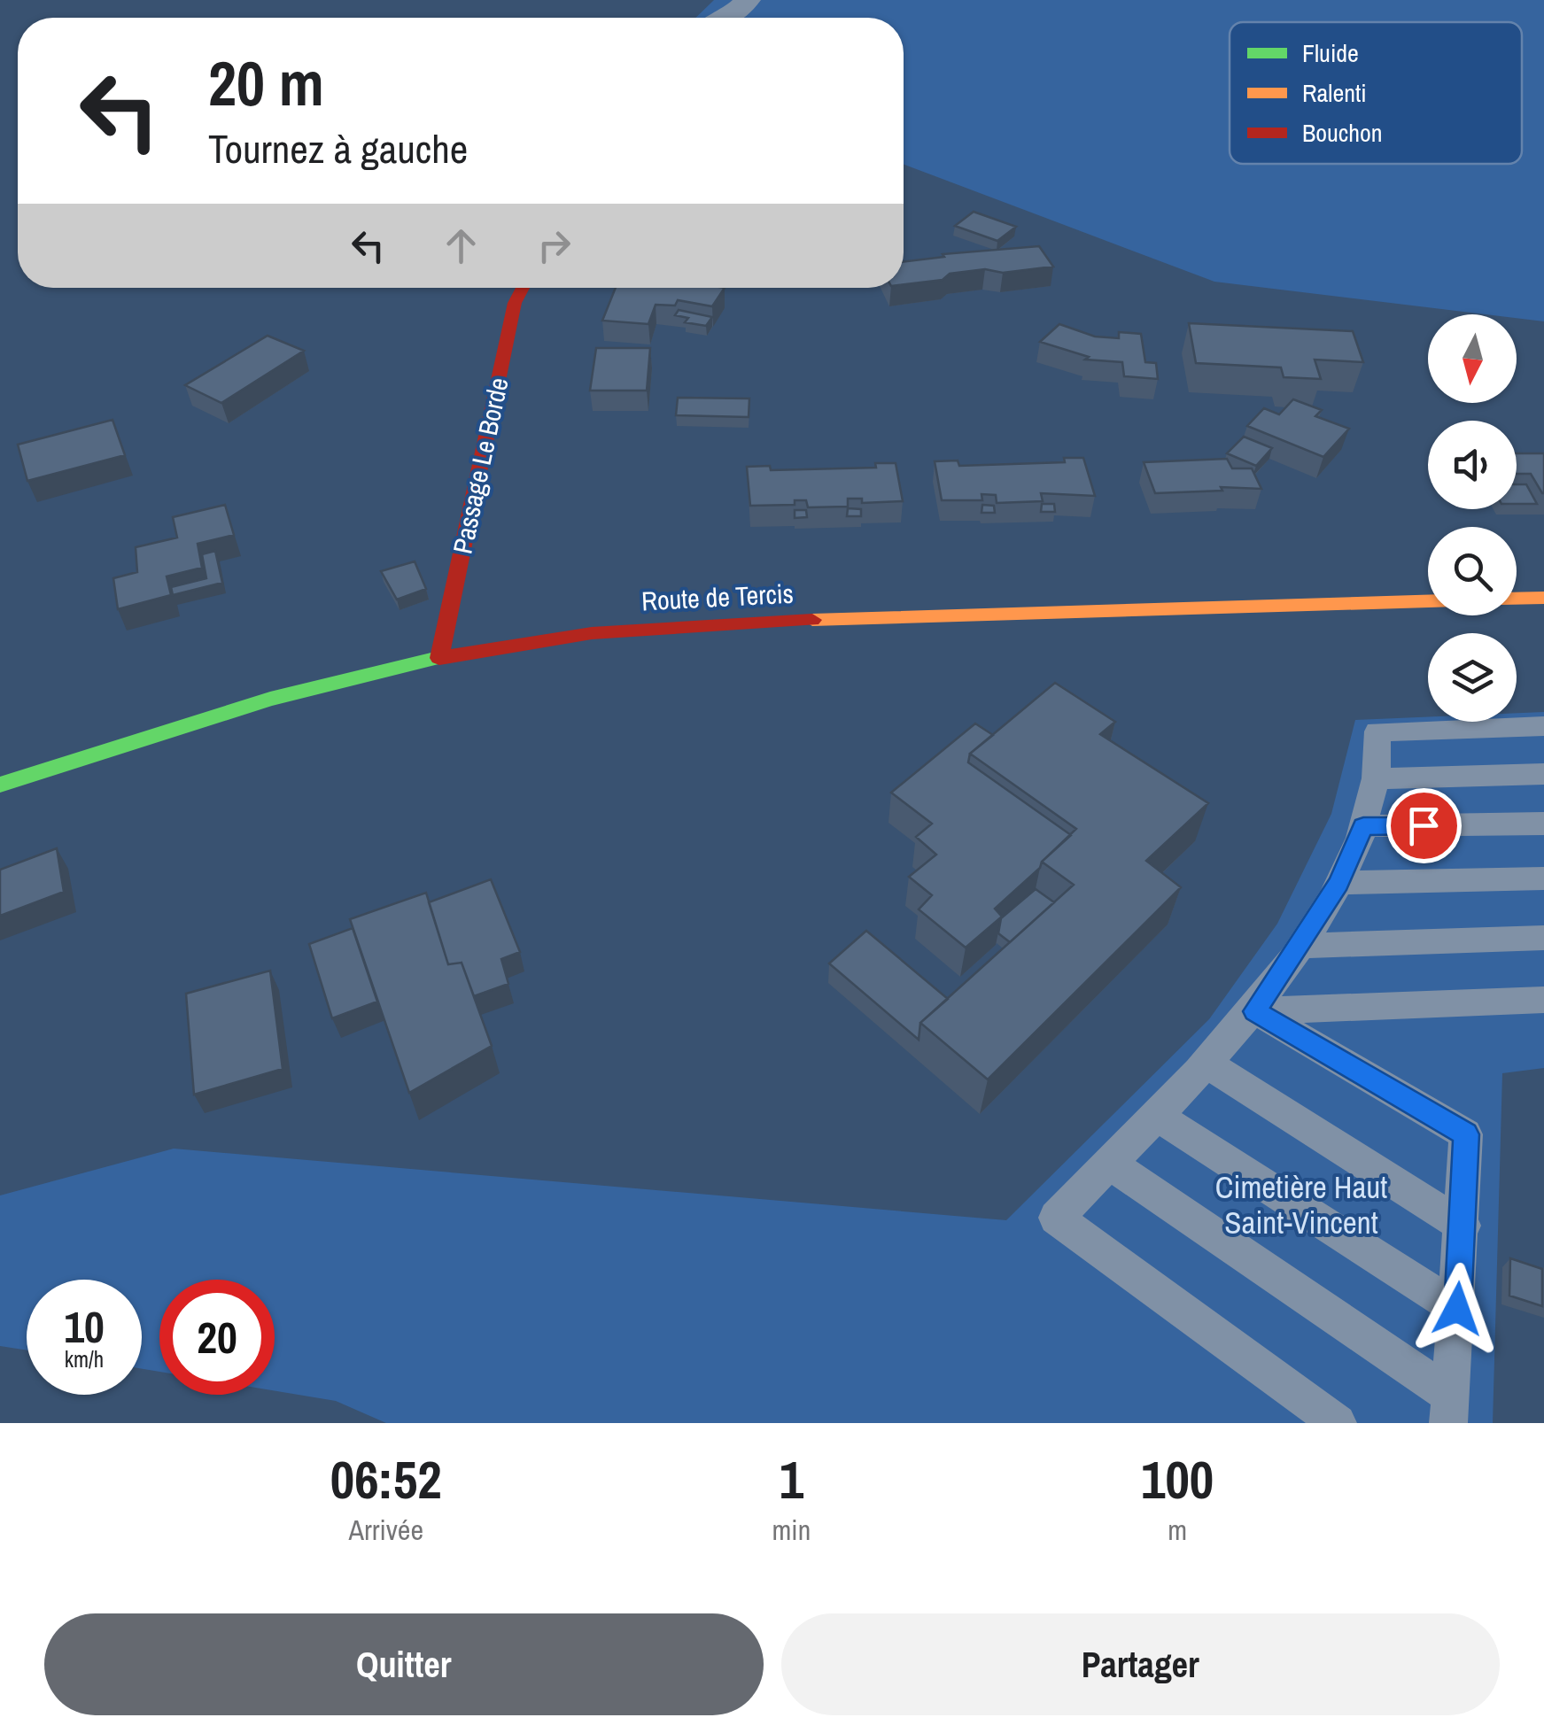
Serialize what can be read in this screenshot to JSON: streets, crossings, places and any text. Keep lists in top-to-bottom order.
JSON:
{
  "streets": {
    "main road": ["Passage Le Borde", "Route de Tercis"]
  },
  "crossings": [
    ["Passage Le Borde", "Route de Tercis"]
  ],
  "parks": ["Cimetière Haut Saint-Vincent"],
  "legend": ["Fluide", "Ralenti", "Bouchon"],
  "north": "bottom",
  "page": {
    "turn": ["20 m", "Tournez à gauche"],
    "speed": "10 km/h",
    "limit": "20",
    "eta": [
      "06:52",
      "Arrivée",
      "1",
      "min",
      "100",
      "m"
    ],
    "buttons": ["Quitter", "Partager"]
  }
}
